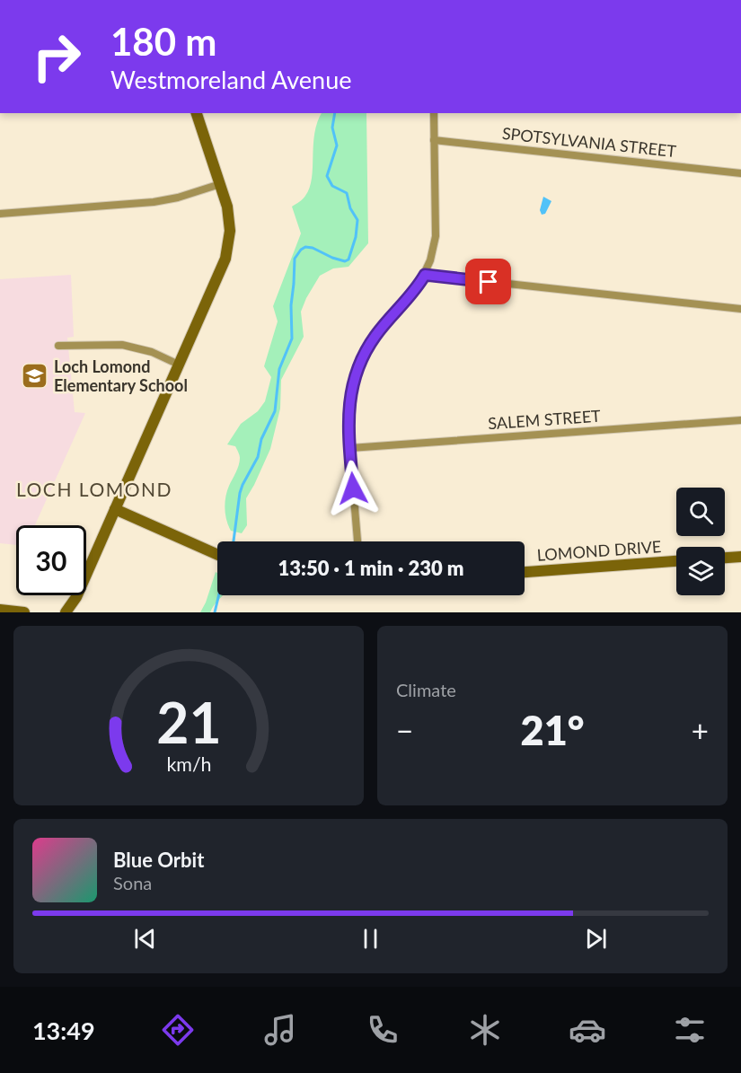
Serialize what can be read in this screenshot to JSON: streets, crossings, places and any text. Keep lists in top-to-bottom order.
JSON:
{
  "streets": {
    "main road": ["LOMOND DRIVE"],
    "street": ["SPOTSYLVANIA STREET", "SALEM STREET"]
  },
  "districts": ["LOCH LOMOND"],
  "places": {
    "school or university": ["Loch Lomond Elementary School"]
  },
  "page": {
    "turn": ["180 m", "Westmoreland Avenue"],
    "limit": "30",
    "trip": "13:50 · 1 min · 230 m",
    "tile": "Climate",
    "heat": ["−", "21°", "+"],
    "song": ["Blue Orbit", "Sona"],
    "tabs": "13:49",
    "gauge": ["21", "km/h"]
  }
}
